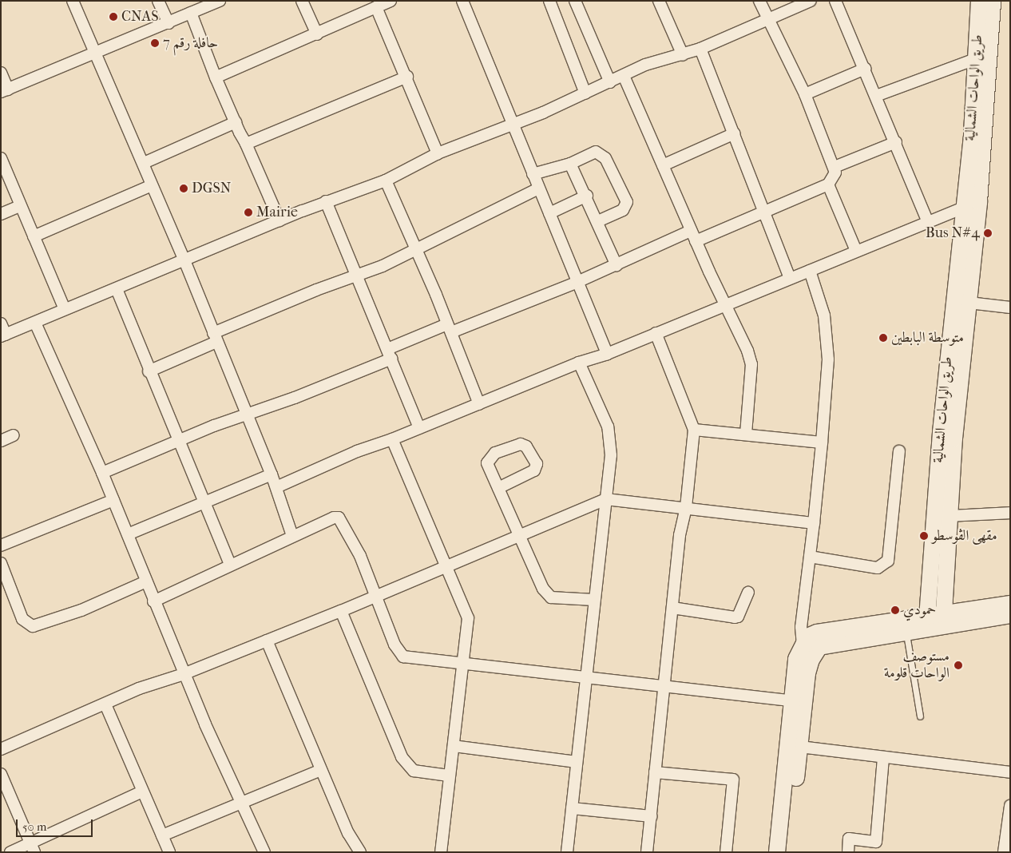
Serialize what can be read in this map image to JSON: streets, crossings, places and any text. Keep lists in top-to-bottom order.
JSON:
{
  "streets": {
    "main road": ["طريق الواحات الشمالية"]
  },
  "places": [
    "CNAS",
    "حافلة رقم 7",
    "DGSN",
    "Mairie",
    "Bus N#4",
    "متوسطة البابطين",
    "مقهى الڨوسطو",
    "حمودي",
    "مستوصف الواحات قلومة"
  ],
  "scale_bar": "50 m"
}
